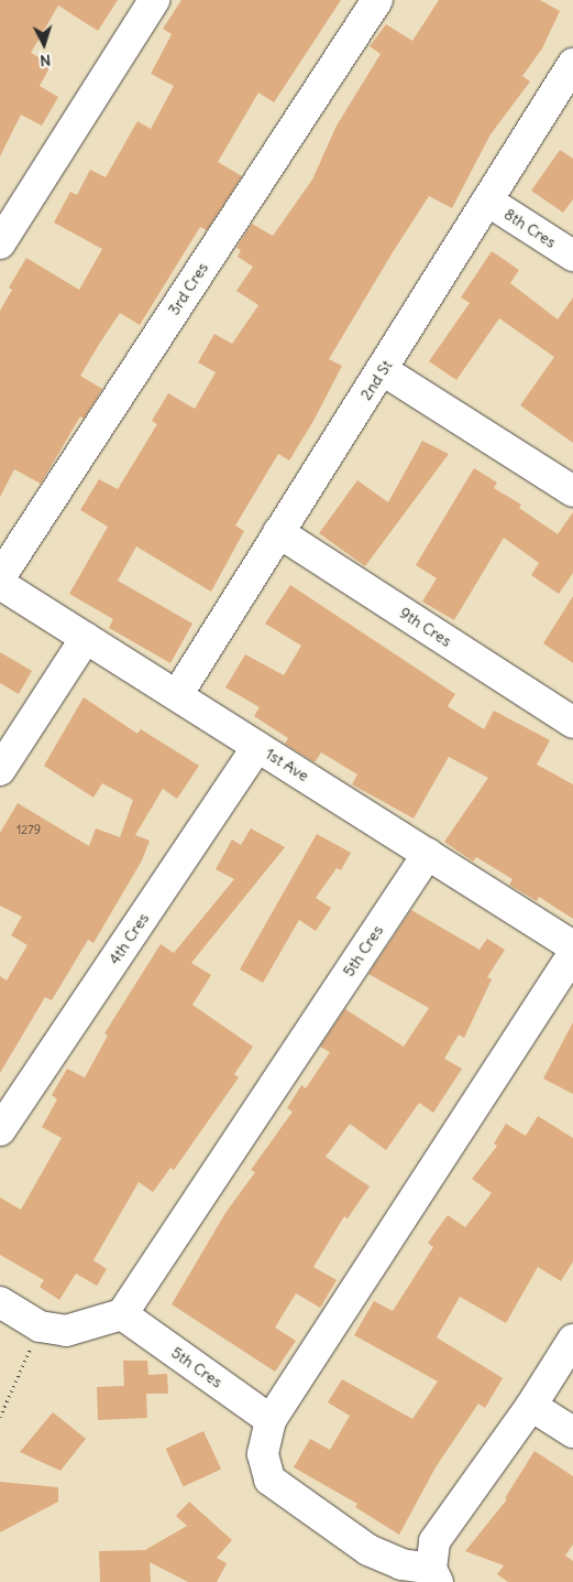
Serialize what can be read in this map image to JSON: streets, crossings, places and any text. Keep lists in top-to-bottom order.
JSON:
{
  "streets": {
    "street": [
      "8th Cres",
      "3rd Cres",
      "2nd St",
      "9th Cres",
      "1st Ave",
      "4th Cres",
      "5th Cres"
    ]
  },
  "crossings": [
    ["8th Cres", "2nd St"],
    ["2nd St", "9th Cres"],
    ["2nd St", "1st Ave"],
    ["1st Ave", "4th Cres"],
    ["1st Ave", "5th Cres"]
  ],
  "house_numbers": ["1279"],
  "north": "bottom"
}
